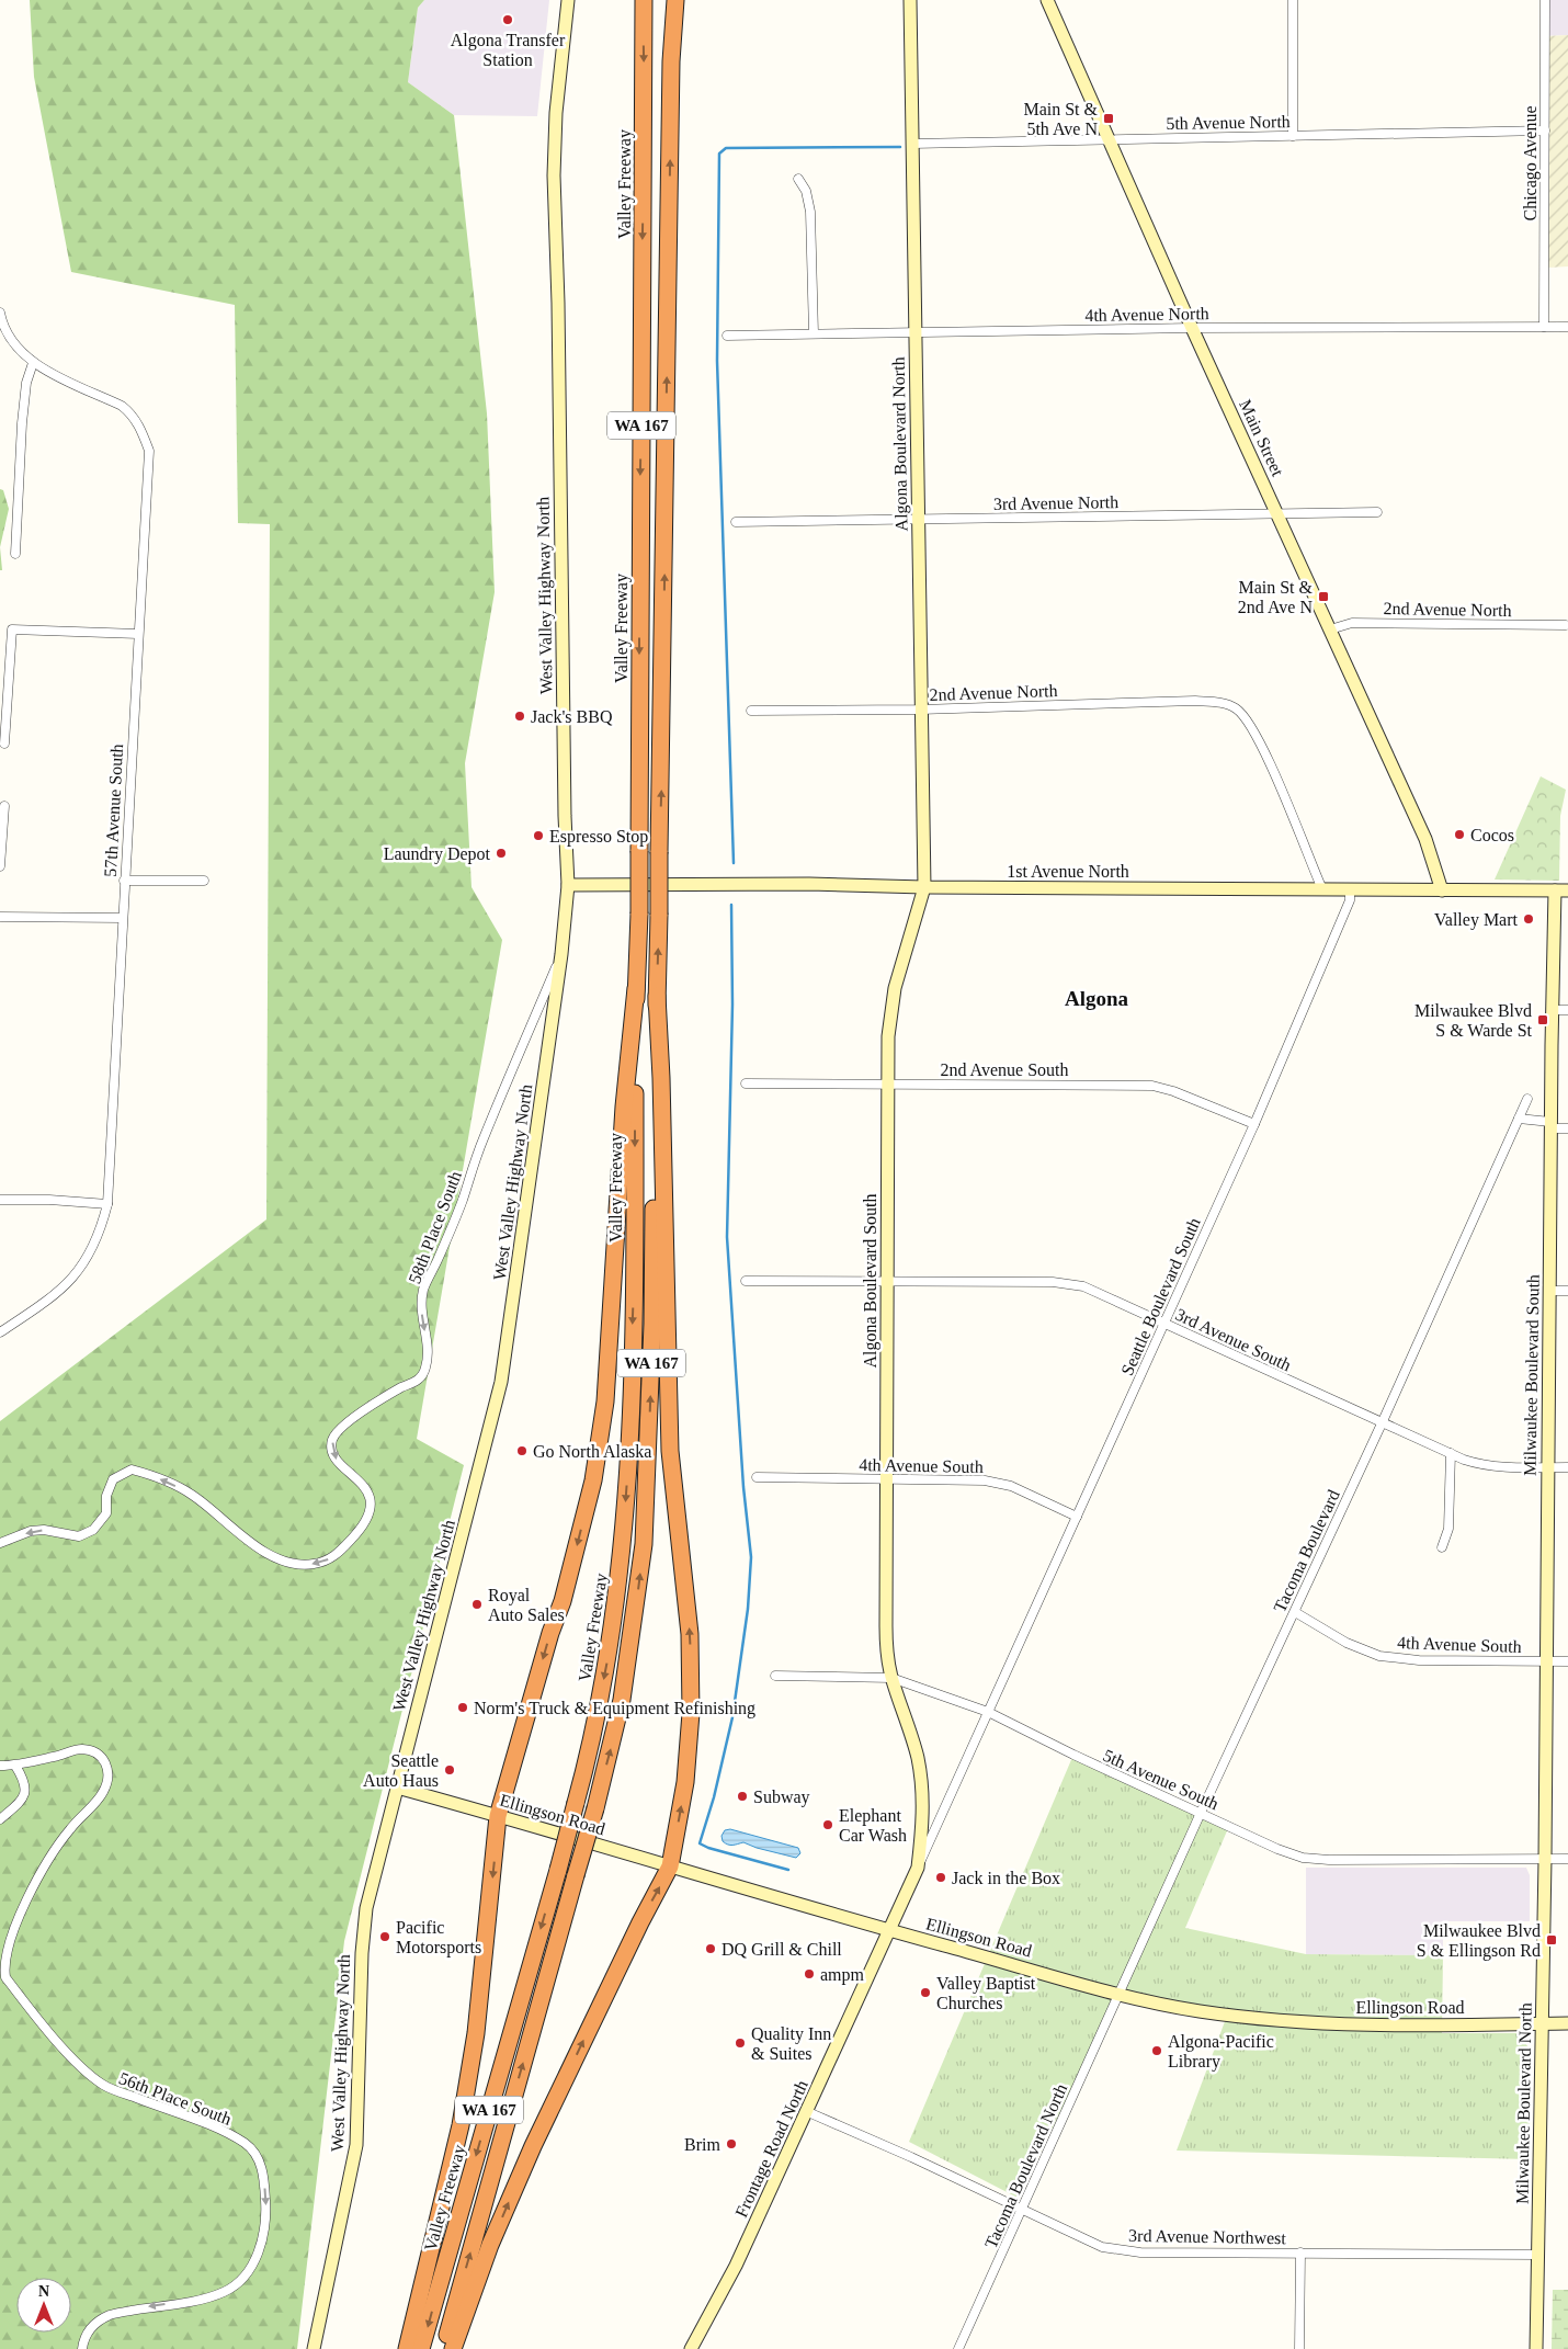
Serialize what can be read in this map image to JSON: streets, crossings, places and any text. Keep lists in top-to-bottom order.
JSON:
{
  "streets": {
    "highway": ["Valley Freeway", "WA 167"],
    "street": [
      "5th Avenue North",
      "Chicago Avenue",
      "4th Avenue North",
      "Main Street",
      "Algona Boulevard North",
      "3rd Avenue North",
      "West Valley Highway North",
      "2nd Avenue North",
      "57th Avenue South",
      "1st Avenue North",
      "2nd Avenue South",
      "58th Place South",
      "Algona Boulevard South",
      "Seattle Boulevard South",
      "3rd Avenue South",
      "Milwaukee Boulevard South",
      "4th Avenue South",
      "Tacoma Boulevard",
      "5th Avenue South",
      "Ellingson Road",
      "56th Place South",
      "Milwaukee Boulevard North",
      "Frontage Road North",
      "Tacoma Boulevard North",
      "3rd Avenue Northwest"
    ]
  },
  "crossings": [
    ["5th Avenue North", "Chicago Avenue"],
    ["5th Avenue North", "Main Street"],
    ["5th Avenue North", "Algona Boulevard North"],
    ["Chicago Avenue", "4th Avenue North"],
    ["4th Avenue North", "Main Street"],
    ["4th Avenue North", "Algona Boulevard North"],
    ["Main Street", "3rd Avenue North"],
    ["Main Street", "2nd Avenue North"],
    ["Main Street", "1st Avenue North"],
    ["Algona Boulevard North", "3rd Avenue North"],
    ["Algona Boulevard North", "2nd Avenue North"],
    ["Algona Boulevard North", "1st Avenue North"],
    ["Algona Boulevard North", "Algona Boulevard South"],
    ["West Valley Highway North", "1st Avenue North"],
    ["West Valley Highway North", "58th Place South"],
    ["West Valley Highway North", "Ellingson Road"],
    ["2nd Avenue North", "1st Avenue North"],
    ["1st Avenue North", "Algona Boulevard South"],
    ["1st Avenue North", "Seattle Boulevard South"],
    ["1st Avenue North", "Milwaukee Boulevard South"],
    ["2nd Avenue South", "Algona Boulevard South"],
    ["2nd Avenue South", "Seattle Boulevard South"],
    ["Algona Boulevard South", "Seattle Boulevard South"],
    ["Algona Boulevard South", "3rd Avenue South"],
    ["Algona Boulevard South", "4th Avenue South"],
    ["Algona Boulevard South", "5th Avenue South"],
    ["Algona Boulevard South", "Frontage Road North"],
    ["Seattle Boulevard South", "3rd Avenue South"],
    ["Seattle Boulevard South", "4th Avenue South"],
    ["Seattle Boulevard South", "5th Avenue South"],
    ["Seattle Boulevard South", "Frontage Road North"],
    ["3rd Avenue South", "Milwaukee Boulevard South"],
    ["3rd Avenue South", "Tacoma Boulevard"],
    ["Milwaukee Boulevard South", "4th Avenue South"],
    ["Milwaukee Boulevard South", "5th Avenue South"],
    ["Milwaukee Boulevard South", "Milwaukee Boulevard North"],
    ["4th Avenue South", "Tacoma Boulevard"],
    ["Tacoma Boulevard", "5th Avenue South"],
    ["Tacoma Boulevard", "Ellingson Road"],
    ["Tacoma Boulevard", "Tacoma Boulevard North"],
    ["5th Avenue South", "Milwaukee Boulevard North"],
    ["Ellingson Road", "Milwaukee Boulevard North"],
    ["Ellingson Road", "Frontage Road North"],
    ["Ellingson Road", "Tacoma Boulevard North"],
    ["Milwaukee Boulevard North", "3rd Avenue Northwest"],
    ["Frontage Road North", "3rd Avenue Northwest"],
    ["Tacoma Boulevard North", "3rd Avenue Northwest"]
  ],
  "districts": ["Algona"],
  "places": {
    "other": [
      "Algona Transfer Station",
      "Jack's BBQ",
      "Cocos",
      "Espresso Stop",
      "Laundry Depot",
      "Valley Mart",
      "Go North Alaska",
      "Royal Auto Sales",
      "Norm's Truck & Equipment Refinishing",
      "Seattle Auto Haus",
      "Subway",
      "Elephant Car Wash",
      "Jack in the Box",
      "Pacific Motorsports",
      "DQ Grill & Chill",
      "ampm",
      "Valley Baptist Churches",
      "Quality Inn & Suites",
      "Algona-Pacific Library",
      "Brim"
    ],
    "transit": [
      "Main St & 5th Ave N",
      "Main St & 2nd Ave N",
      "Milwaukee Blvd S & Warde St",
      "Milwaukee Blvd S & Ellingson Rd"
    ]
  },
  "north": "top"
}
